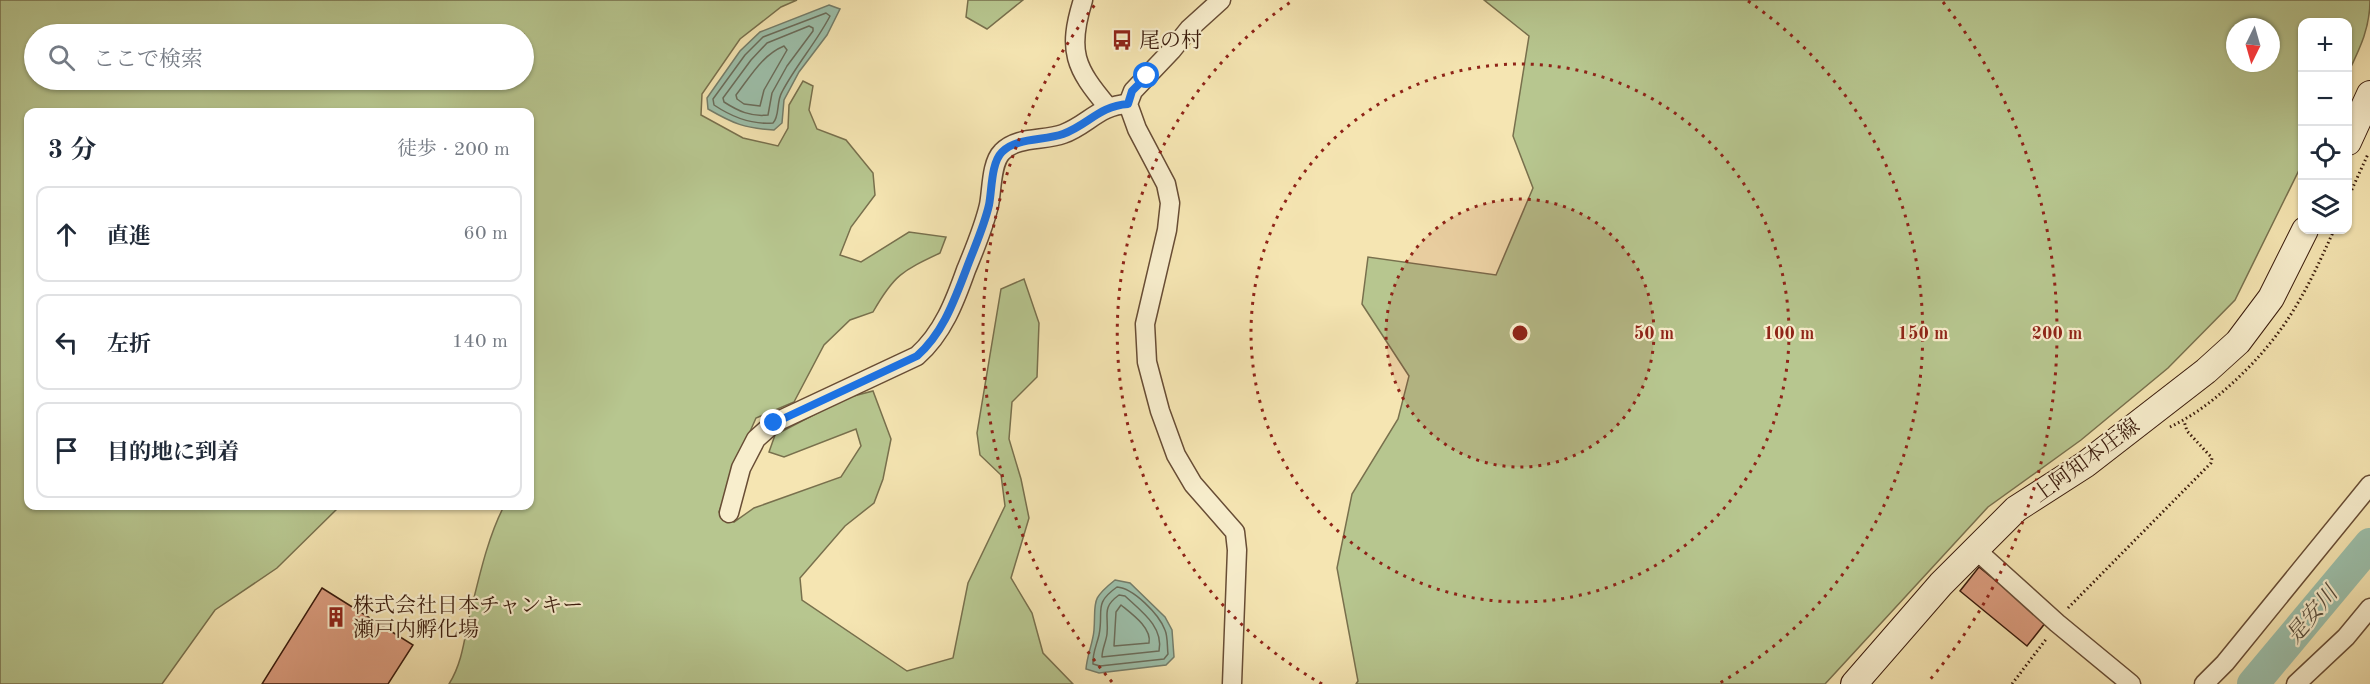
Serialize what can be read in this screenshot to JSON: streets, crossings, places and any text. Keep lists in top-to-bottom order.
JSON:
{
  "streets": {
    "main road": ["上阿知本庄線"]
  },
  "water": ["是安川"],
  "places": {
    "bus stop": ["尾の村"],
    "building": ["株式会社日本チャンキー 瀬戸内孵化場"]
  },
  "north": "bottom",
  "page": {
    "map_buttons": ["+", "−"],
    "search": "ここで検索",
    "heading": ["3 分", "徒歩 · 200 m"],
    "list": [
      ["直進", "60 m"],
      ["左折", "140 m"],
      "目的地に到着"
    ]
  },
  "rings": [
    "50 m",
    "100 m",
    "150 m",
    "200 m"
  ]
}
